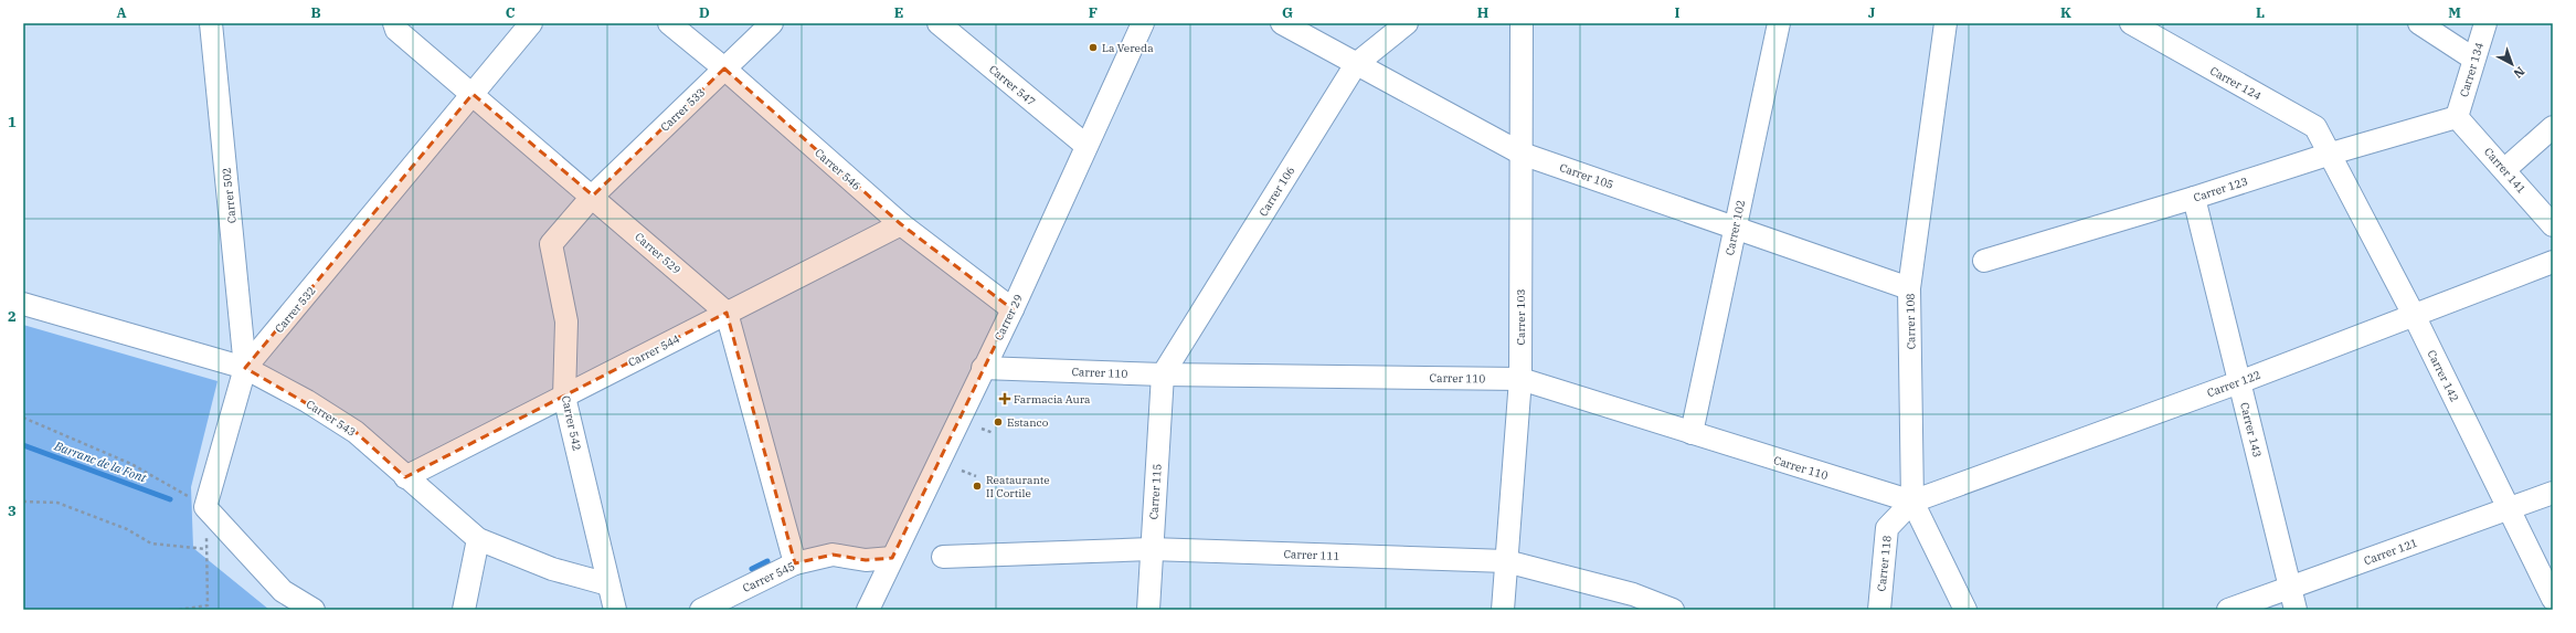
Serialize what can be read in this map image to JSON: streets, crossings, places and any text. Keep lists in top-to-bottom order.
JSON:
{
  "streets": {
    "street": [
      "Carrer 134",
      "Carrer 124",
      "Carrer 547",
      "Carrer 533",
      "Carrer 546",
      "Carrer 141",
      "Carrer 105",
      "Carrer 123",
      "Carrer 106",
      "Carrer 502",
      "Carrer 102",
      "Carrer 529",
      "Carrer 532",
      "Carrer 29",
      "Carrer 103",
      "Carrer 108",
      "Carrer 544",
      "Carrer 110",
      "Carrer 142",
      "Carrer 122",
      "Carrer 543",
      "Carrer 542",
      "Carrer 143",
      "Carrer 115",
      "Carrer 121",
      "Carrer 111",
      "Carrer 118",
      "Carrer 545"
    ]
  },
  "crossings": [
    ["Carrer 134", "Carrer 141"],
    ["Carrer 134", "Carrer 123"],
    ["Carrer 124", "Carrer 123"],
    ["Carrer 124", "Carrer 142"],
    ["Carrer 547", "Carrer 29"],
    ["Carrer 533", "Carrer 546"],
    ["Carrer 533", "Carrer 529"],
    ["Carrer 533", "Carrer 542"],
    ["Carrer 546", "Carrer 29"],
    ["Carrer 546", "Carrer 544"],
    ["Carrer 141", "Carrer 123"],
    ["Carrer 105", "Carrer 106"],
    ["Carrer 105", "Carrer 102"],
    ["Carrer 105", "Carrer 103"],
    ["Carrer 105", "Carrer 108"],
    ["Carrer 123", "Carrer 142"],
    ["Carrer 123", "Carrer 143"],
    ["Carrer 106", "Carrer 110"],
    ["Carrer 106", "Carrer 115"],
    ["Carrer 502", "Carrer 532"],
    ["Carrer 502", "Carrer 543"],
    ["Carrer 102", "Carrer 110"],
    ["Carrer 529", "Carrer 532"],
    ["Carrer 529", "Carrer 544"],
    ["Carrer 529", "Carrer 542"],
    ["Carrer 532", "Carrer 543"],
    ["Carrer 29", "Carrer 110"],
    ["Carrer 29", "Carrer 545"],
    ["Carrer 103", "Carrer 110"],
    ["Carrer 103", "Carrer 111"],
    ["Carrer 108", "Carrer 110"],
    ["Carrer 108", "Carrer 122"],
    ["Carrer 108", "Carrer 118"],
    ["Carrer 544", "Carrer 543"],
    ["Carrer 544", "Carrer 542"],
    ["Carrer 110", "Carrer 122"],
    ["Carrer 110", "Carrer 115"],
    ["Carrer 110", "Carrer 118"],
    ["Carrer 142", "Carrer 122"],
    ["Carrer 142", "Carrer 121"],
    ["Carrer 122", "Carrer 143"],
    ["Carrer 122", "Carrer 118"],
    ["Carrer 543", "Carrer 542"],
    ["Carrer 143", "Carrer 121"],
    ["Carrer 115", "Carrer 111"]
  ],
  "water": ["Barranc de la Font"],
  "places": {
    "other": ["La Vereda", "Estanco", "Reataurante II Cortile"],
    "health": ["Farmacia Aura"]
  },
  "north": "bottom right",
  "grid": {
    "columns": [
      "A",
      "B",
      "C",
      "D",
      "E",
      "F",
      "G",
      "H",
      "I",
      "J",
      "K",
      "L",
      "M"
    ],
    "rows": ["1", "2", "3"]
  }
}
